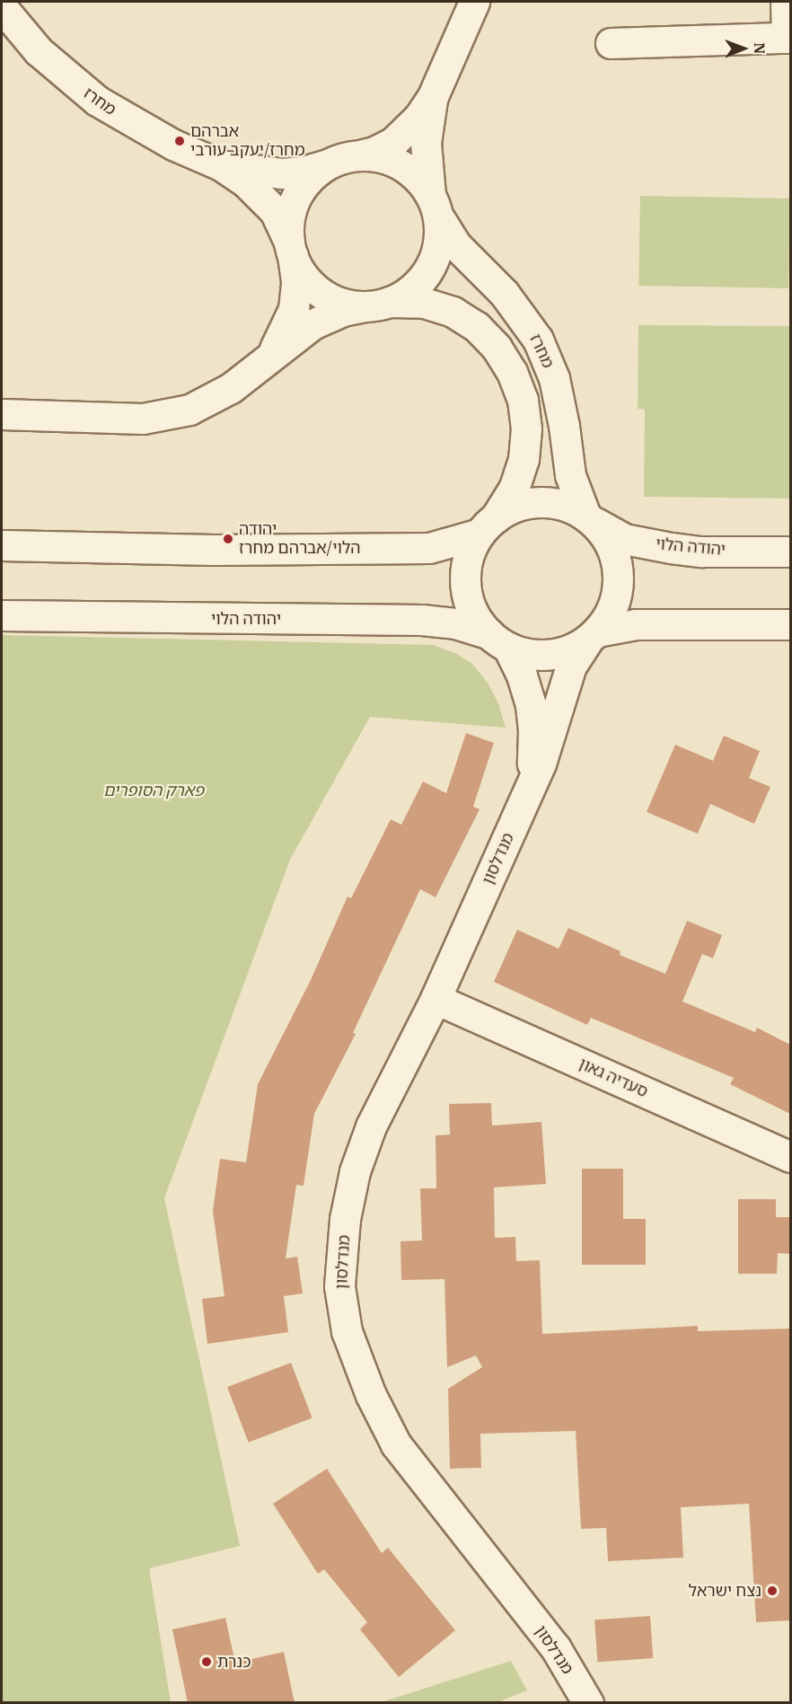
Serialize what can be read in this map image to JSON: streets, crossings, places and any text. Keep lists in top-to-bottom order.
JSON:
{
  "streets": {
    "street": [
      "מחרז",
      "יהודה הלוי",
      "מנדלסון",
      "סעדיה גאון"
    ]
  },
  "crossings": [
    ["מחרז", "יהודה הלוי"],
    ["מחרז", "מנדלסון"],
    ["יהודה הלוי", "מנדלסון"],
    ["מנדלסון", "סעדיה גאון"]
  ],
  "parks": ["פארק הסופרים"],
  "places": [
    "אברהם מחרז/יעקב עורבי",
    "יהודה הלוי/אברהם מחרז",
    "נצח ישראל",
    "כנרת"
  ],
  "north": "right"
}
